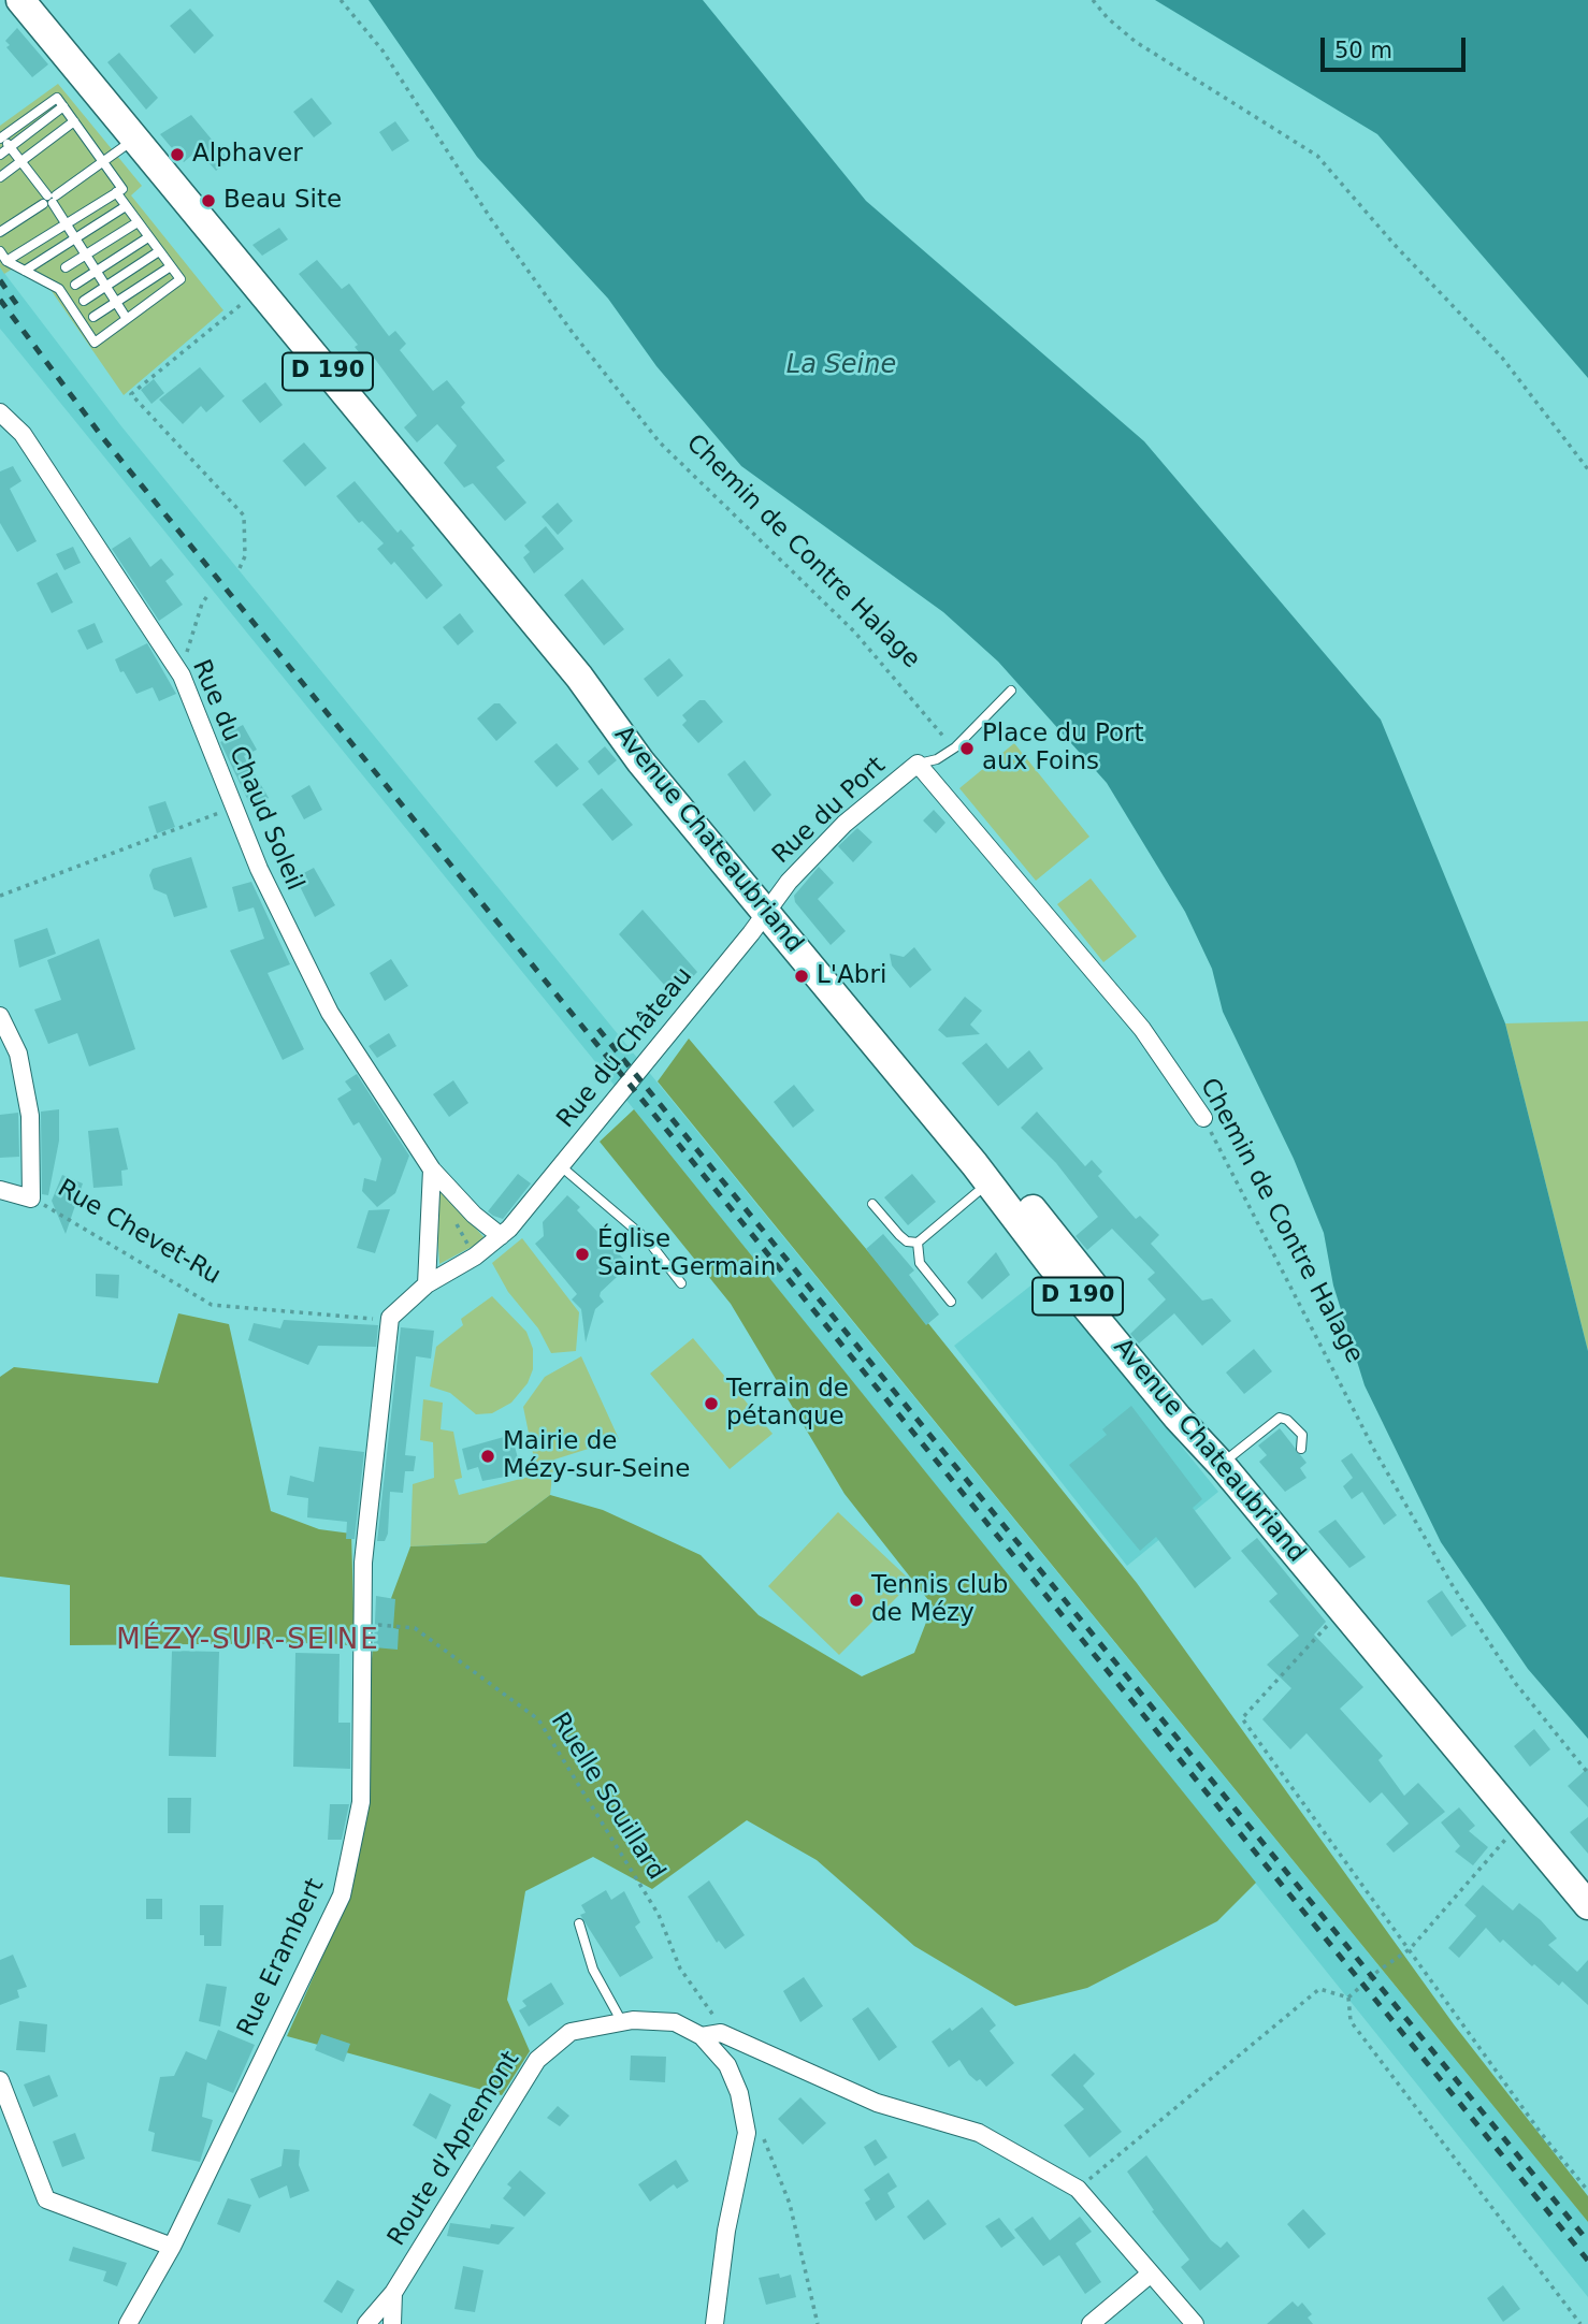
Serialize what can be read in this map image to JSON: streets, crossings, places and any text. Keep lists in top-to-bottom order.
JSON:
{
  "streets": {
    "main road": ["D 190", "Avenue Chateaubriand"],
    "street": [
      "Chemin de Contre Halage",
      "Rue du Chaud Soleil",
      "Rue du Port",
      "Rue du Château",
      "Rue Chevet-Ru",
      "Rue Erambert",
      "Route d'Apremont"
    ],
    "path": ["Ruelle Souillard"]
  },
  "crossings": [
    ["Chemin de Contre Halage", "Rue du Port"],
    ["Rue du Chaud Soleil", "Rue du Château"],
    ["Rue du Port", "Avenue Chateaubriand"],
    ["Rue du Port", "Rue du Château"],
    ["Avenue Chateaubriand", "Rue du Château"],
    ["Rue Chevet-Ru", "Rue Erambert"],
    ["Ruelle Souillard", "Rue Erambert"]
  ],
  "districts": ["MÉZY-SUR-SEINE"],
  "water": ["La Seine"],
  "places": [
    "Alphaver",
    "Beau Site",
    "Place du Port aux Foins",
    "L'Abri",
    "Église Saint-Germain",
    "Terrain de pétanque",
    "Mairie de Mézy-sur-Seine",
    "Tennis club de Mézy"
  ],
  "scale_bar": "50 m"
}
